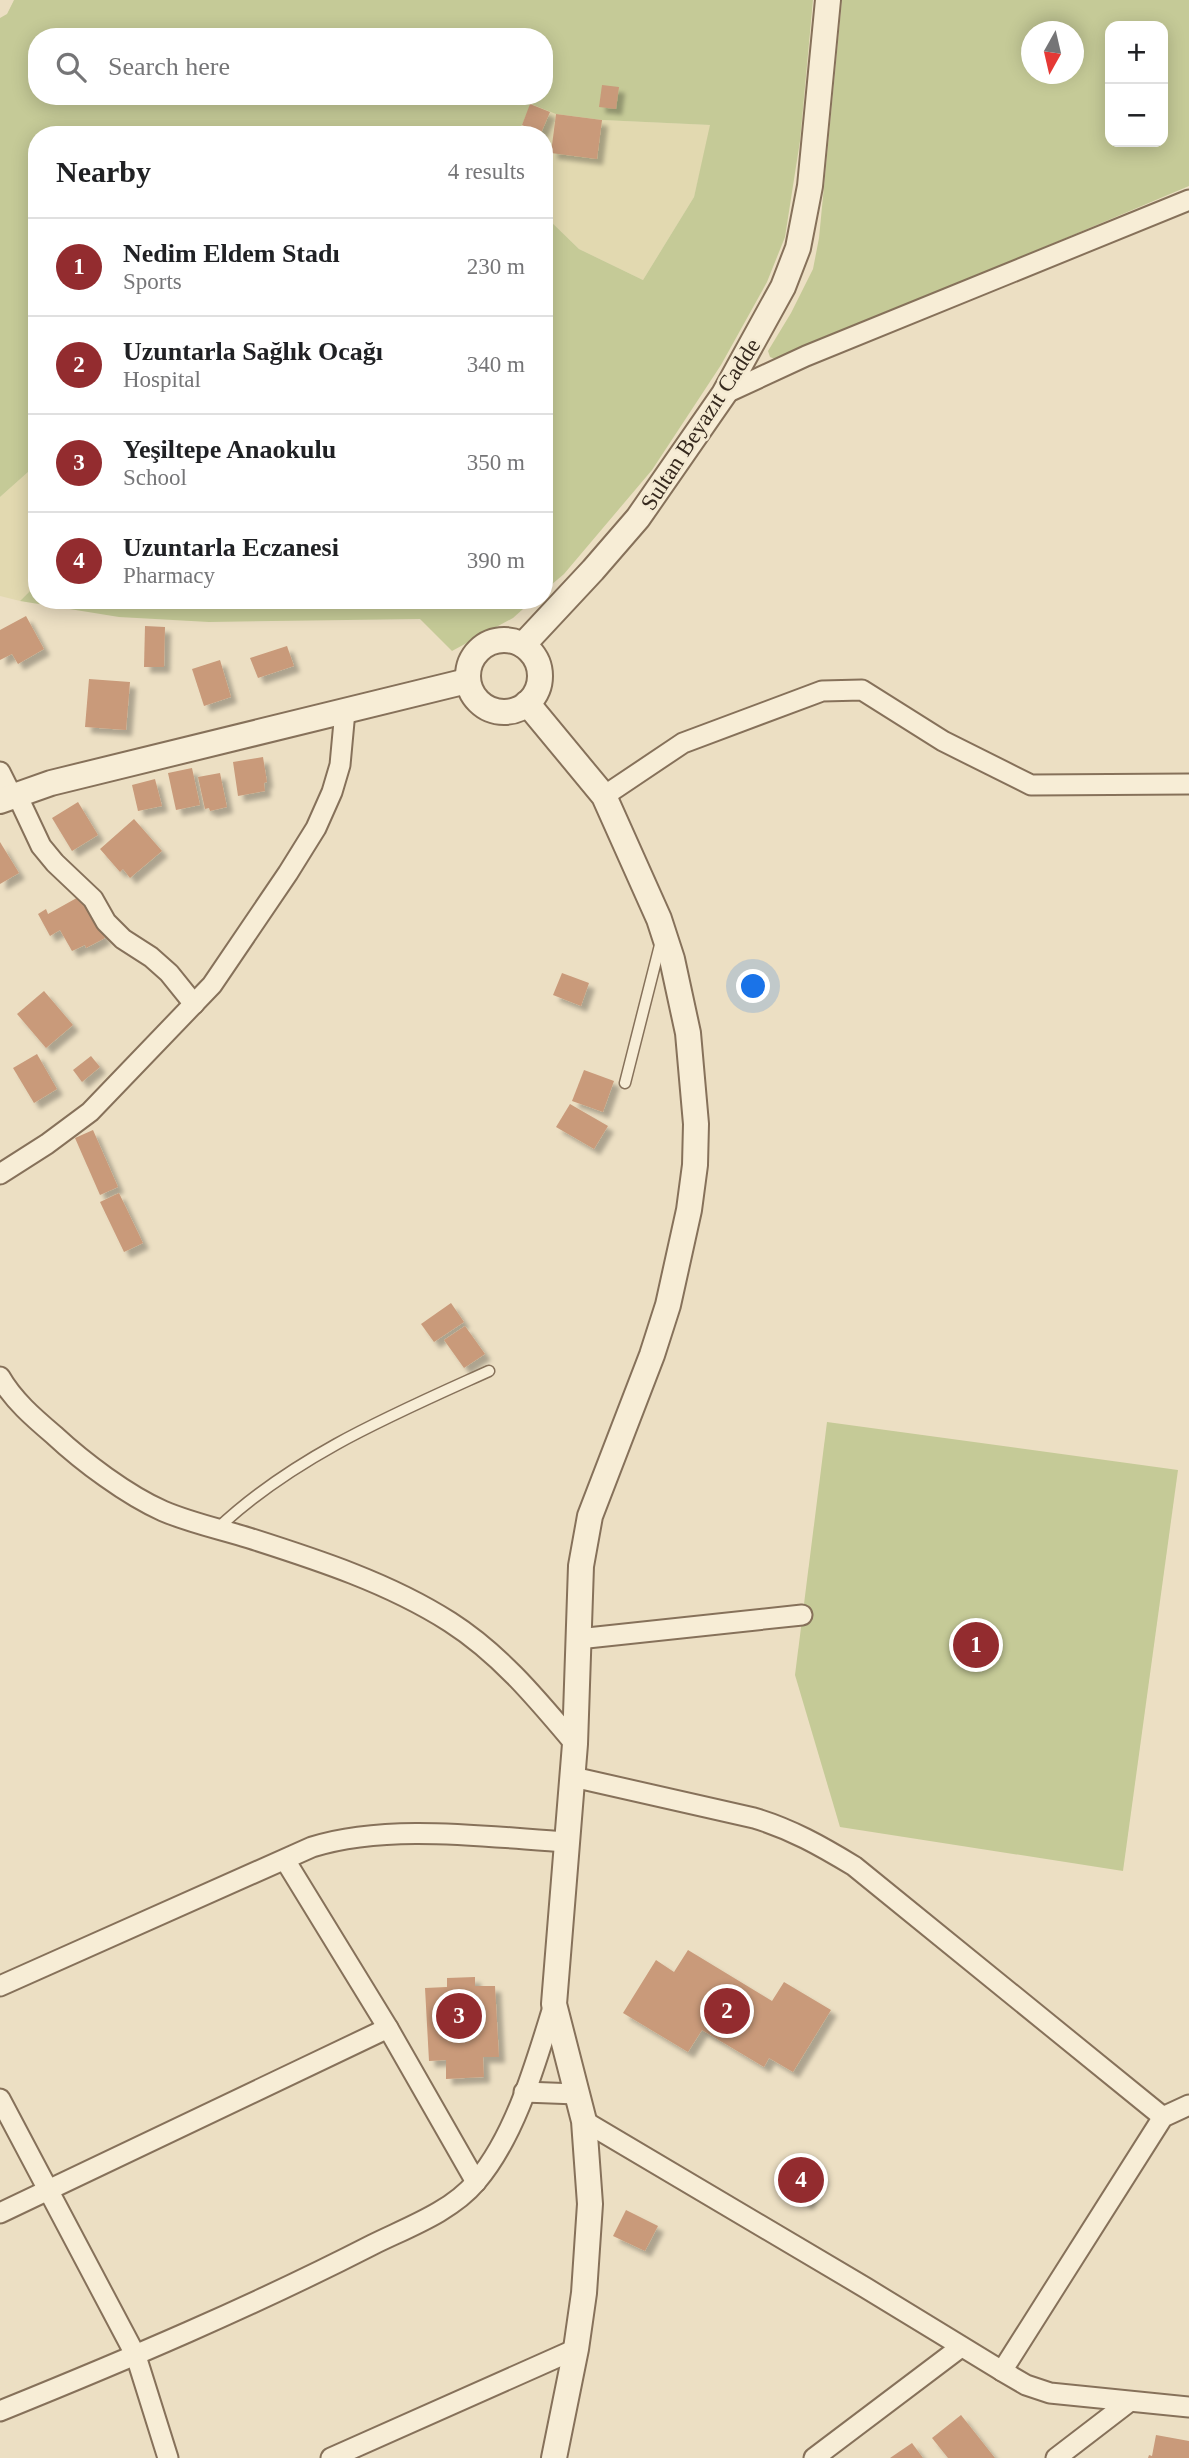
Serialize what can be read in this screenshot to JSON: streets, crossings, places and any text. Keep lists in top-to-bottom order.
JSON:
{
  "streets": {
    "street": ["Sultan Beyazıt Cadde"]
  },
  "north": "bottom",
  "page": {
    "map_buttons": ["+", "−"],
    "search": "Search here",
    "heading": ["Nearby", "4 results"],
    "list": [
      {
        "mark": "1",
        "name": "Nedim Eldem Stadı",
        "note": "Sports",
        "value": "230 m"
      },
      {
        "mark": "2",
        "name": "Uzuntarla Sağlık Ocağı",
        "note": "Hospital",
        "value": "340 m"
      },
      {
        "mark": "3",
        "name": "Yeşiltepe Anaokulu",
        "note": "School",
        "value": "350 m"
      },
      {
        "mark": "4",
        "name": "Uzuntarla Eczanesi",
        "note": "Pharmacy",
        "value": "390 m"
      }
    ],
    "pins": [
      "1",
      "2",
      "3",
      "4"
    ]
  }
}
